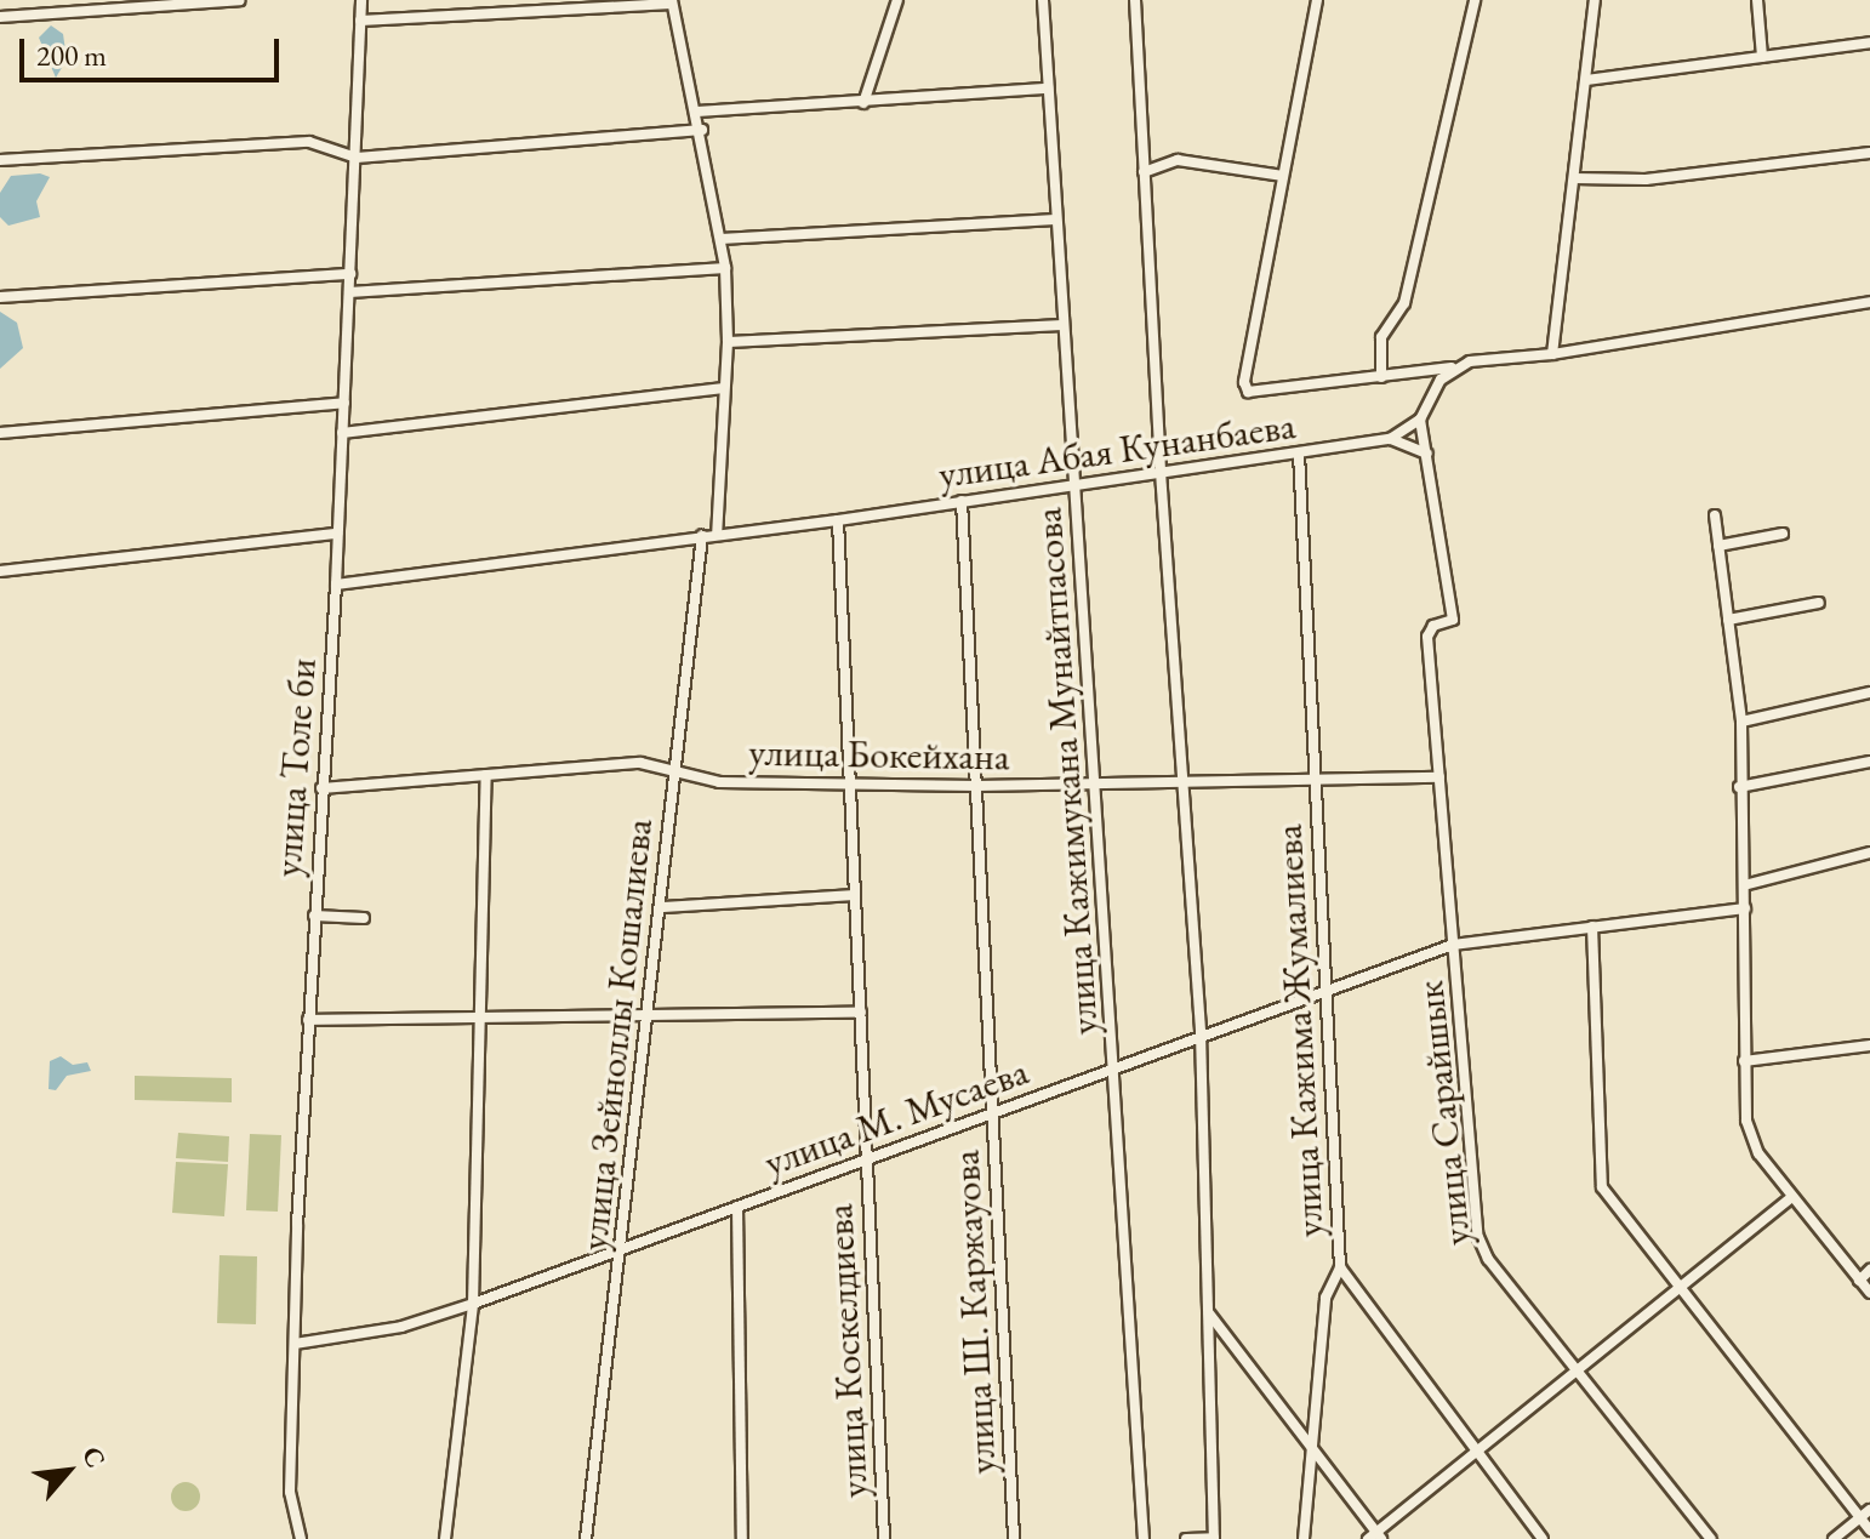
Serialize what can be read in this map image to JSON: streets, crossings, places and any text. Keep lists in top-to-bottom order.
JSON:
{
  "streets": {
    "street": [
      "улица Абая Кунанбаева",
      "улица Бокейхана",
      "улица Толе би",
      "улица Кажимукана Мунайтпасова",
      "улица Кажима Жумалиева",
      "улица Зейноллы Кошалиева",
      "улица Сарайшык",
      "улица М. Мусаева",
      "улица Ш. Каржауова",
      "улица Коскелдиева"
    ]
  },
  "crossings": [
    ["улица Абая Кунанбаева", "улица Толе би"],
    ["улица Абая Кунанбаева", "улица Кажимукана Мунайтпасова"],
    ["улица Абая Кунанбаева", "улица Кажима Жумалиева"],
    ["улица Абая Кунанбаева", "улица Зейноллы Кошалиева"],
    ["улица Абая Кунанбаева", "улица Ш. Каржауова"],
    ["улица Абая Кунанбаева", "улица Коскелдиева"],
    ["улица Бокейхана", "улица Толе би"],
    ["улица Бокейхана", "улица Кажимукана Мунайтпасова"],
    ["улица Бокейхана", "улица Кажима Жумалиева"],
    ["улица Бокейхана", "улица Зейноллы Кошалиева"],
    ["улица Бокейхана", "улица Сарайшык"],
    ["улица Бокейхана", "улица Ш. Каржауова"],
    ["улица Бокейхана", "улица Коскелдиева"],
    ["улица Толе би", "улица М. Мусаева"],
    ["улица Кажимукана Мунайтпасова", "улица М. Мусаева"],
    ["улица Кажима Жумалиева", "улица М. Мусаева"],
    ["улица Зейноллы Кошалиева", "улица М. Мусаева"],
    ["улица Сарайшык", "улица М. Мусаева"],
    ["улица М. Мусаева", "улица Ш. Каржауова"],
    ["улица М. Мусаева", "улица Коскелдиева"]
  ],
  "scale_bar": "200 m",
  "north": "top right"
}
